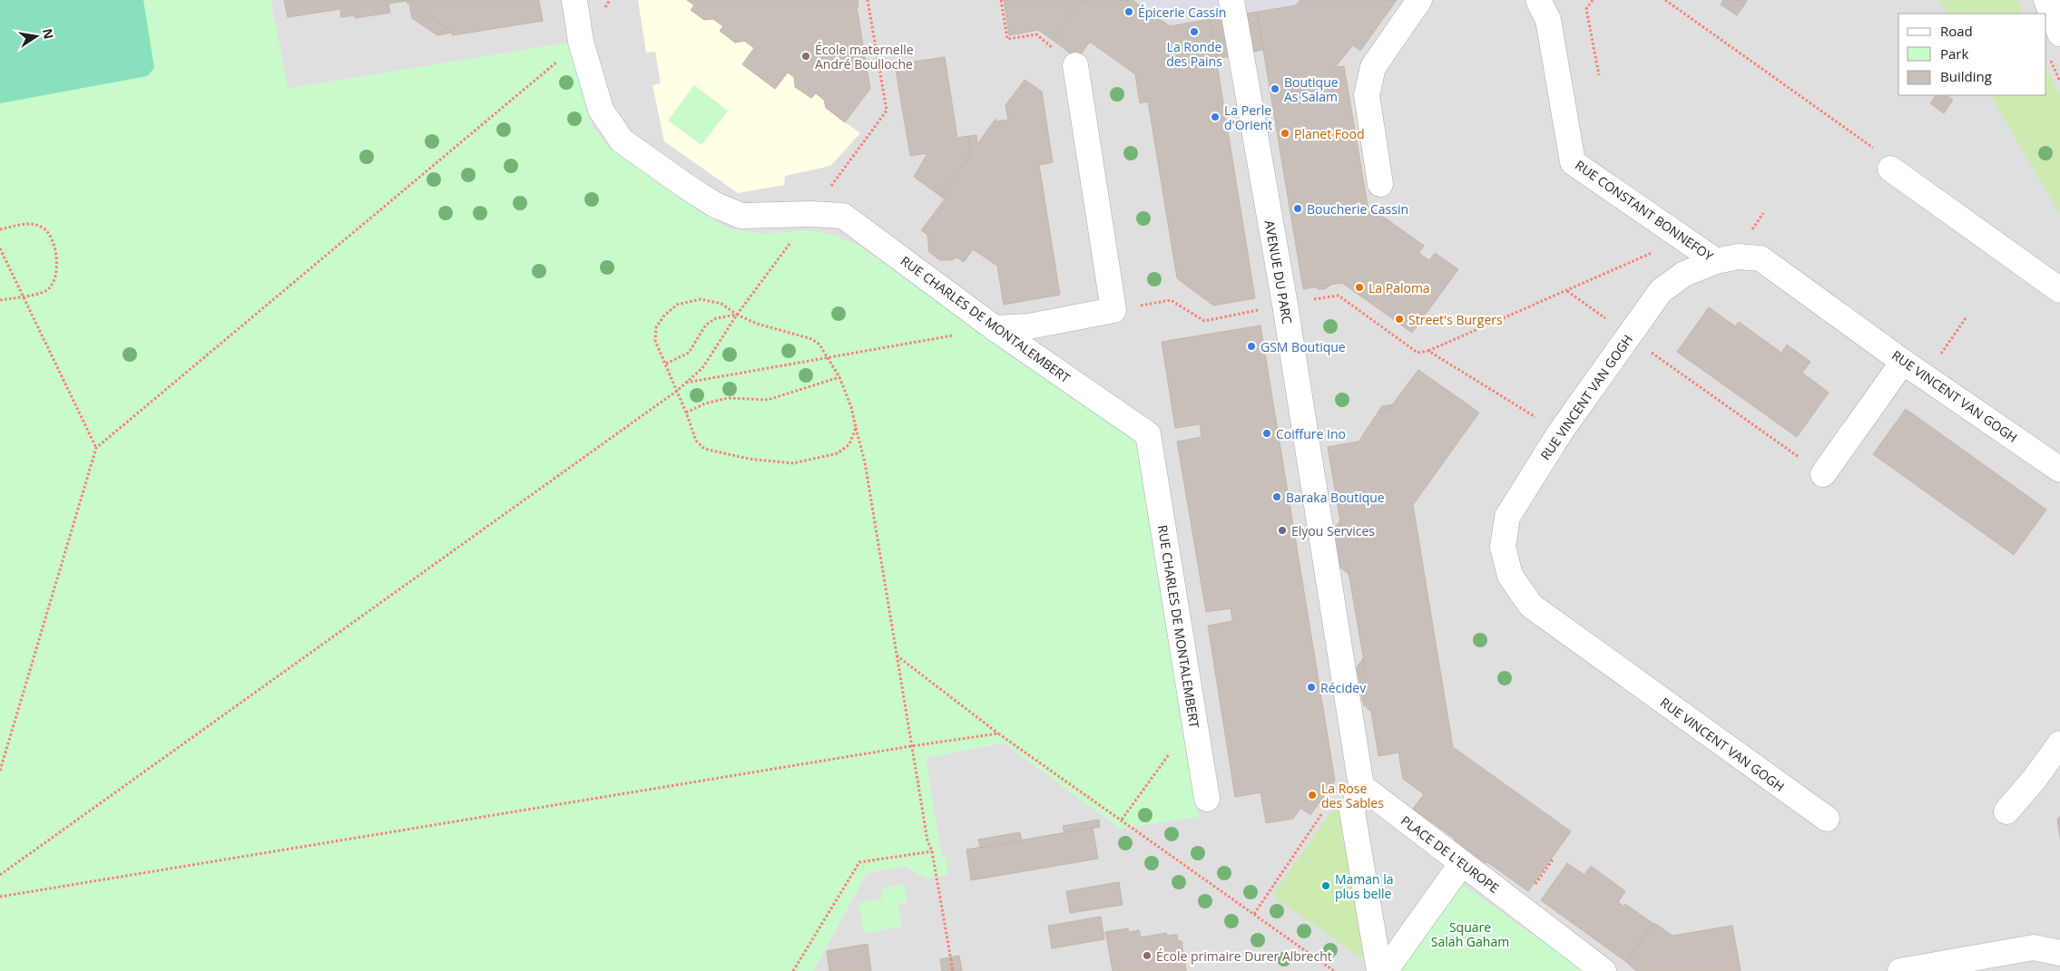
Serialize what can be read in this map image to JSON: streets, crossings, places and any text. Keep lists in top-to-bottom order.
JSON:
{
  "streets": {
    "street": [
      "RUE CONSTANT BONNEFOY",
      "AVENUE DU PARC",
      "RUE CHARLES DE MONTALEMBERT",
      "RUE VINCENT VAN GOGH",
      "PLACE DE L'EUROPE"
    ]
  },
  "crossings": [
    ["RUE CONSTANT BONNEFOY", "RUE VINCENT VAN GOGH"],
    ["AVENUE DU PARC", "PLACE DE L'EUROPE"]
  ],
  "parks": ["Square Salah Gaham"],
  "places": [
    "Épicerie Cassin",
    "La Ronde des Pains",
    "École maternelle André Boulloche",
    "Boutique As Salam",
    "La Perle d'Orient",
    "Planet Food",
    "Boucherie Cassin",
    "La Paloma",
    "Street's Burgers",
    "GSM Boutique",
    "Coiffure Ino",
    "Baraka Boutique",
    "Elyou Services",
    "Récidev",
    "La Rose des Sables",
    "Maman la plus belle",
    "École primaire Durer Albrecht"
  ],
  "legend": ["Road", "Park", "Building"],
  "north": "right"
}
